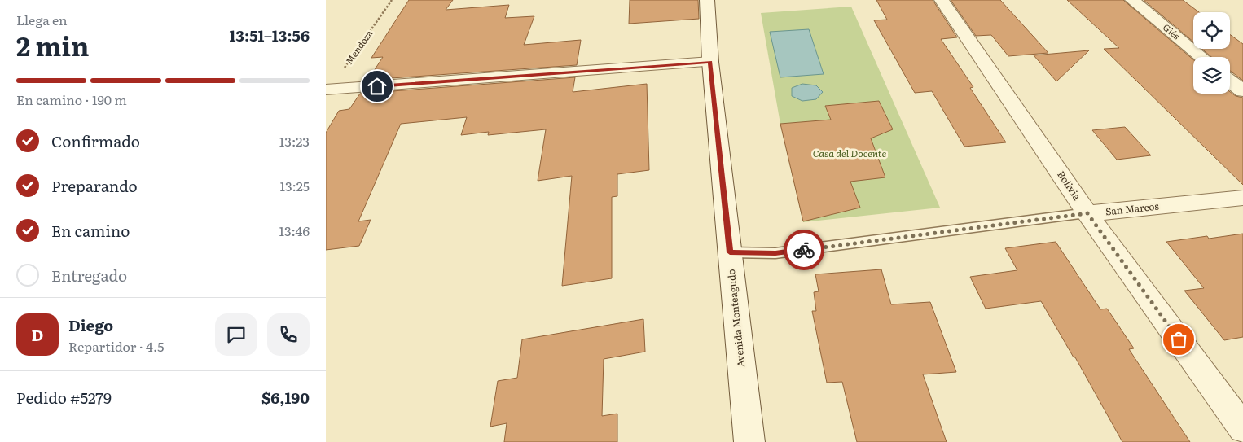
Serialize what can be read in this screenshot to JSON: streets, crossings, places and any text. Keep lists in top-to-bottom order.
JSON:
{
  "streets": {
    "street": [
      "Giés",
      "Bolivia",
      "San Marcos",
      "Avenida Monteagudo"
    ],
    "path": ["Mendoza"]
  },
  "crossings": [
    ["Bolivia", "San Marcos"],
    ["San Marcos", "Avenida Monteagudo"]
  ],
  "parks": ["Casa del Docente"],
  "page": {
    "heading": ["2 min", "Llega en", "13:51–13:56"],
    "panel": [
      "Diego",
      "Repartidor · 4.5",
      "Pedido #5279",
      "$6,190"
    ],
    "bar": "En camino · 190 m",
    "list": [
      ["Confirmado", "13:23"],
      ["Preparando", "13:25"],
      ["En camino", "13:46"],
      "Entregado"
    ],
    "round": "D"
  }
}
